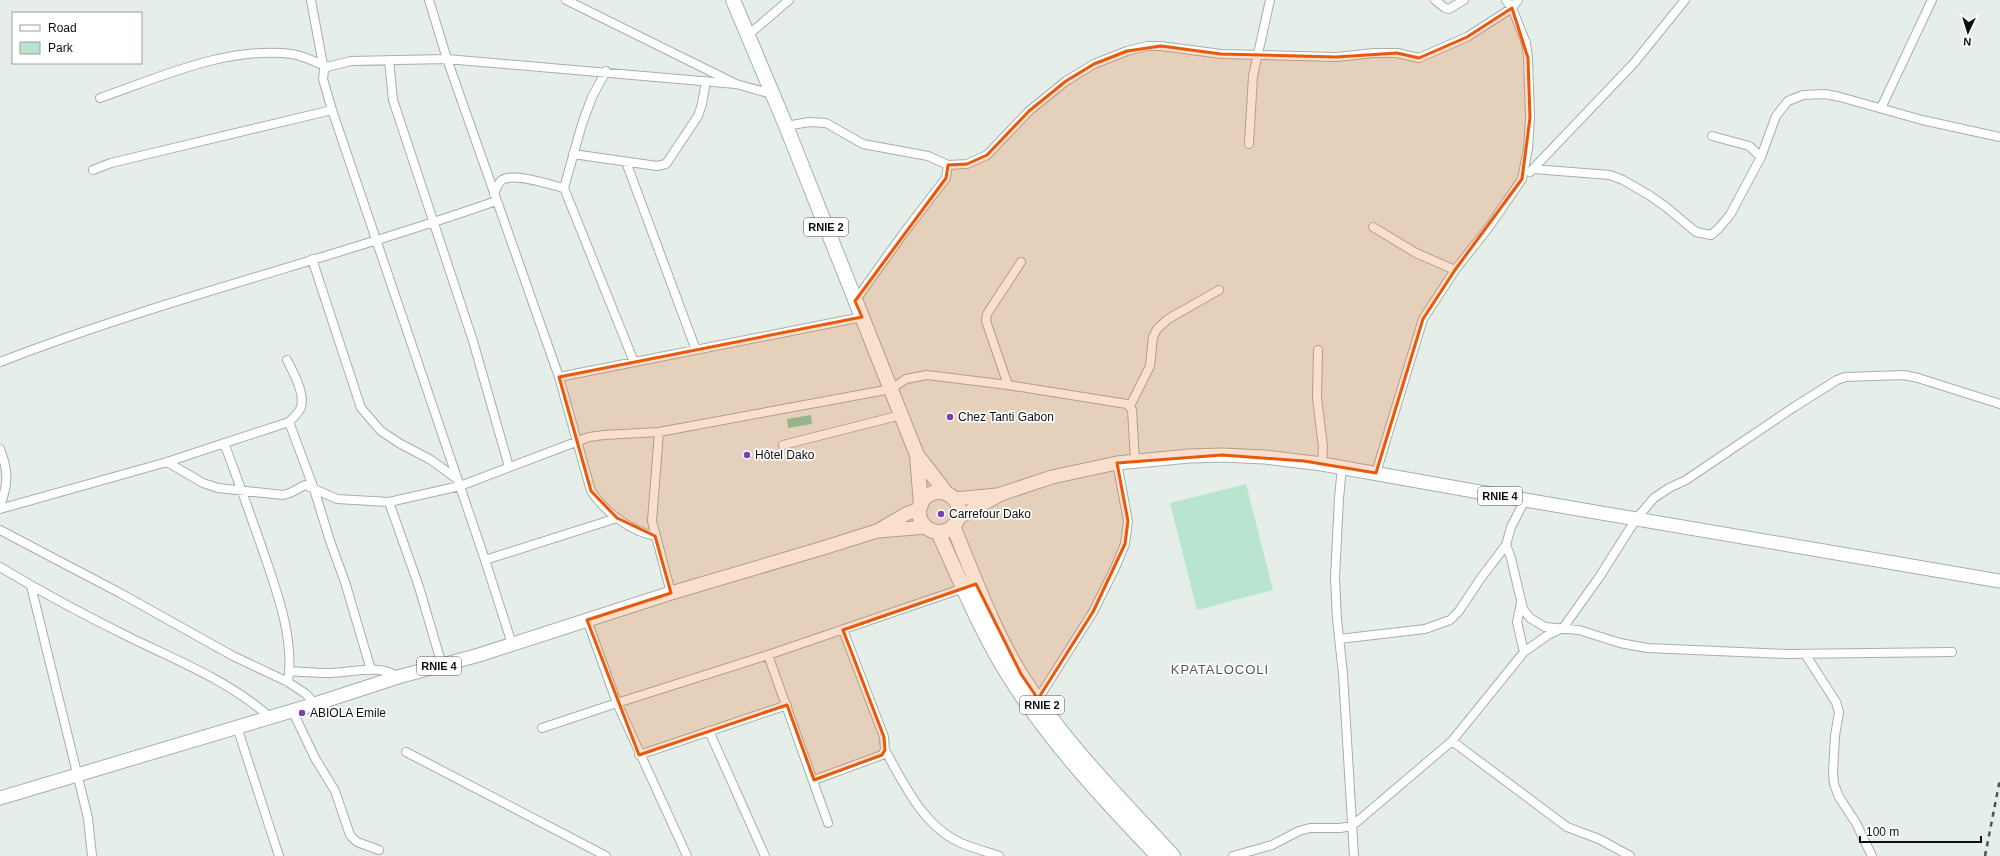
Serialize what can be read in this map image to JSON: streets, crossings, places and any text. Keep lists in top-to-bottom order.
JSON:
{
  "streets": {
    "highway": ["RNIE 2"],
    "main road": ["RNIE 4"]
  },
  "crossings": [
    ["RNIE 2", "RNIE 4"]
  ],
  "districts": ["KPATALOCOLI"],
  "places": [
    "Chez Tanti Gabon",
    "Hôtel Dako",
    "Carrefour Dako",
    "ABIOLA Emile"
  ],
  "legend": ["Road", "Park"],
  "scale_bar": "100 m",
  "north": "bottom"
}
